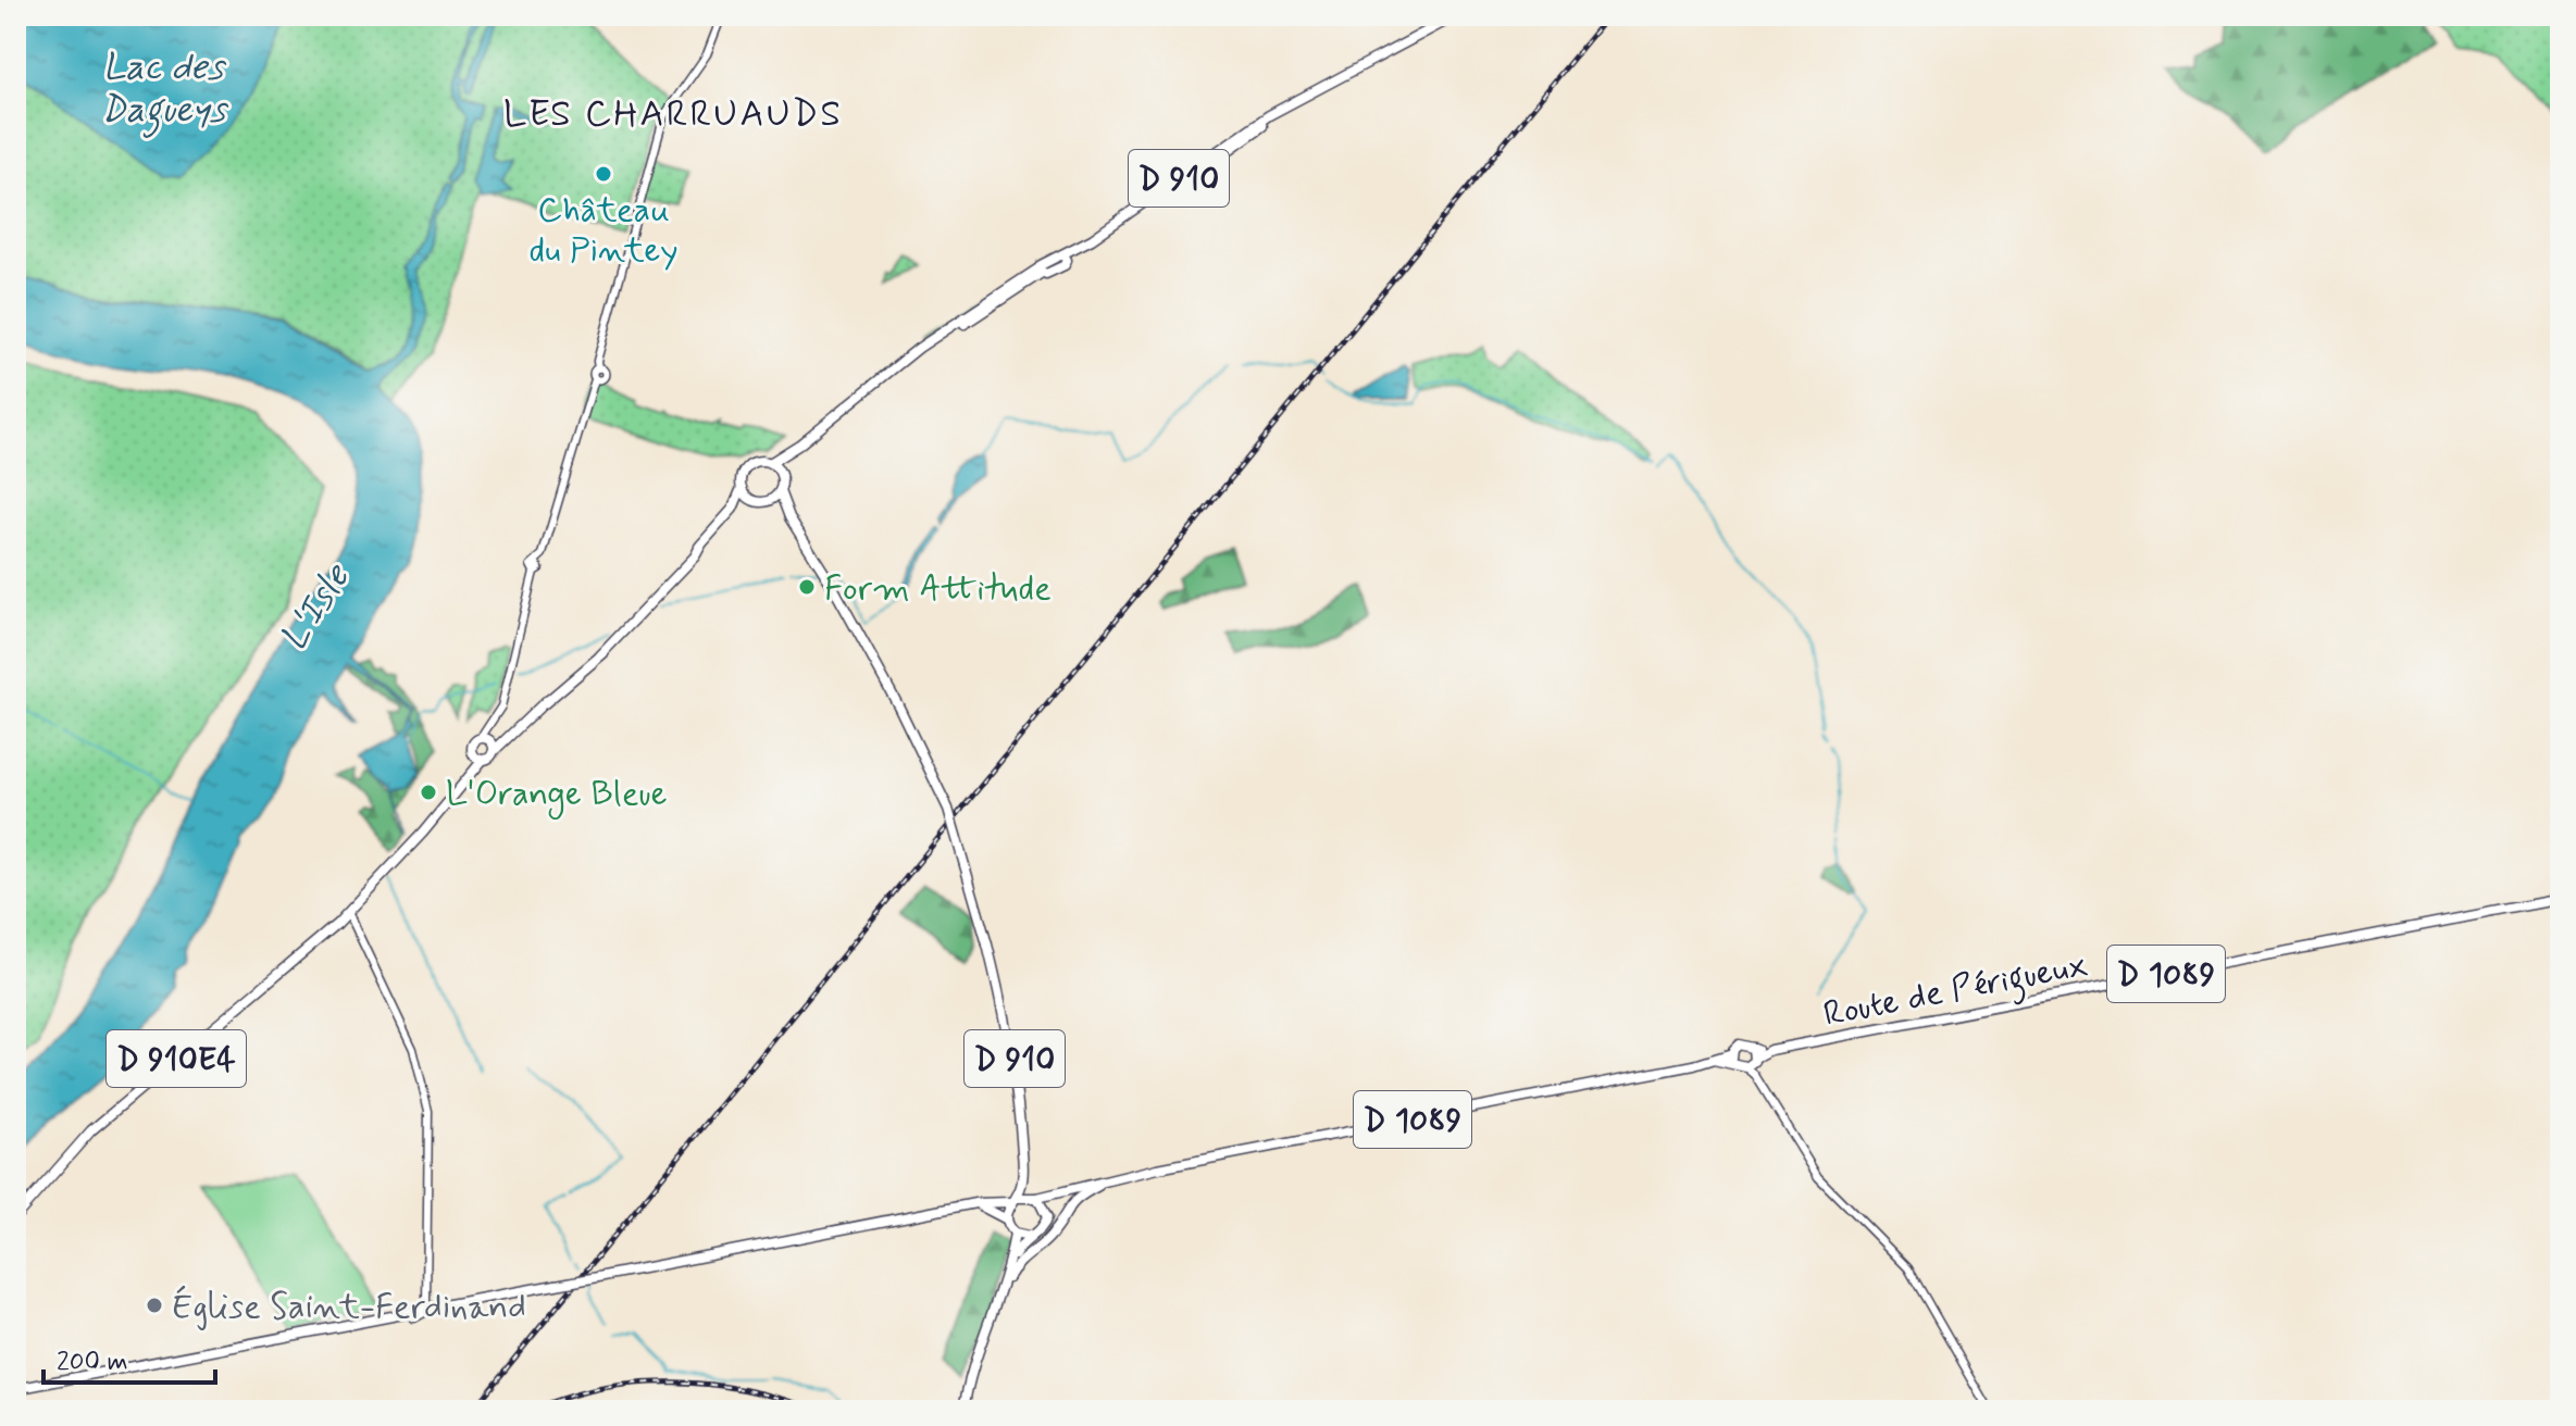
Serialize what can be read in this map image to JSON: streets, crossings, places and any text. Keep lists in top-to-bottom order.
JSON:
{
  "streets": {
    "main road": [
      "D 910",
      "D 1089",
      "Route de Périgueux",
      "D 910E4"
    ]
  },
  "crossings": [
    ["D 910", "D 1089"],
    ["D 1089", "Route de Périgueux"]
  ],
  "districts": ["LES CHARRUAUDS"],
  "water": ["Lac des Dagueys", "L'Isle"],
  "places": [
    "Château du Pintey",
    "Form Attitude",
    "L'Orange Bleue",
    "Église Saint-Ferdinand"
  ],
  "scale_bar": "200 m"
}
